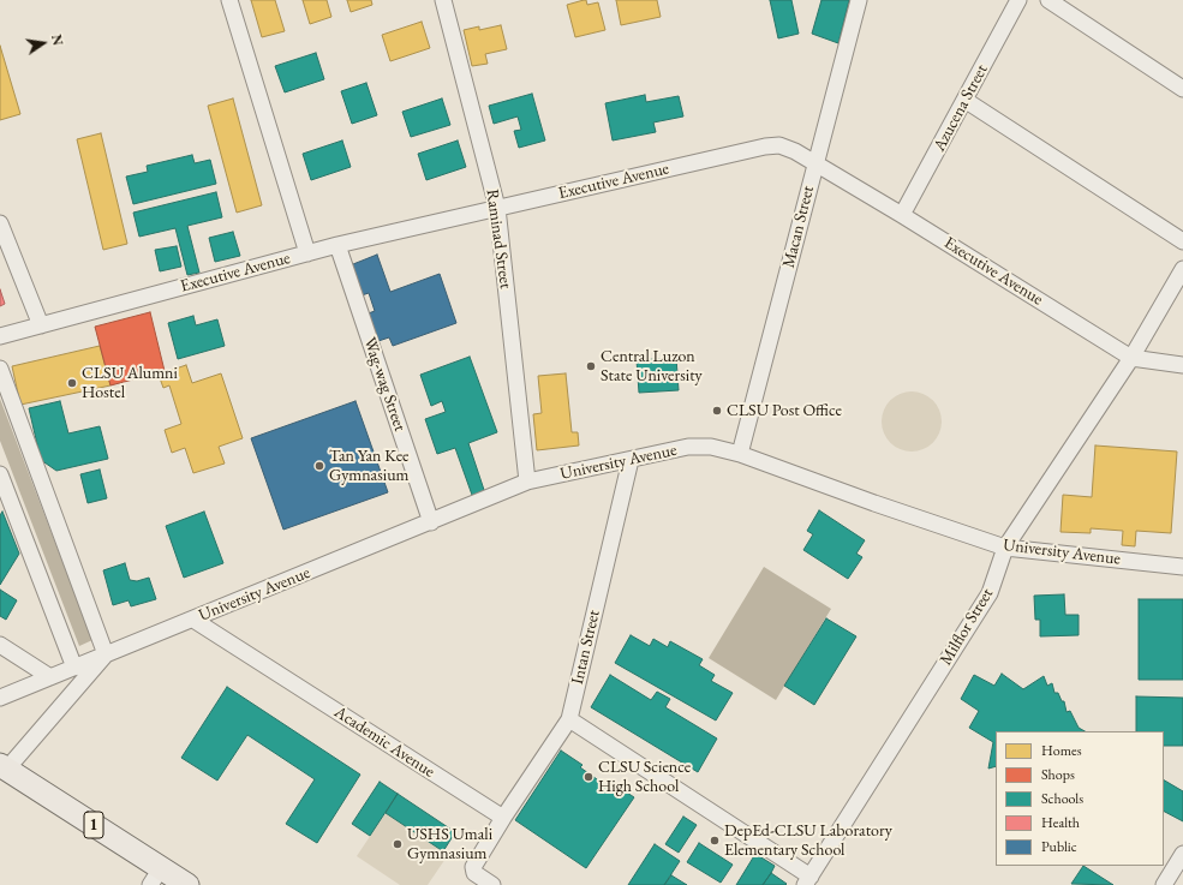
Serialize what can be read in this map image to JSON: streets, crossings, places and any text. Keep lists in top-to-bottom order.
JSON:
{
  "streets": {
    "highway": ["1"],
    "street": [
      "Azucena Street",
      "Executive Avenue",
      "Macan Street",
      "Raminad Street",
      "Wag-wag Street",
      "University Avenue",
      "Milflor Street",
      "Intan Street",
      "Academic Avenue"
    ]
  },
  "crossings": [
    ["Azucena Street", "Executive Avenue"],
    ["Executive Avenue", "Macan Street"],
    ["Executive Avenue", "Raminad Street"],
    ["Executive Avenue", "Wag-wag Street"],
    ["Executive Avenue", "Milflor Street"],
    ["Macan Street", "University Avenue"],
    ["Raminad Street", "University Avenue"],
    ["Wag-wag Street", "University Avenue"],
    ["University Avenue", "Milflor Street"],
    ["University Avenue", "Intan Street"],
    ["University Avenue", "Academic Avenue"],
    ["Intan Street", "Academic Avenue"]
  ],
  "places": [
    "Central Luzon State University",
    "CLSU Alumni Hostel",
    "CLSU Post Office",
    "Tan Yan Kee Gymnasium",
    "CLSU Science High School",
    "DepEd-CLSU Laboratory Elementary School",
    "USHS Umali Gymnasium"
  ],
  "legend": [
    "Homes",
    "Shops",
    "Schools",
    "Health",
    "Public"
  ],
  "north": "right"
}
